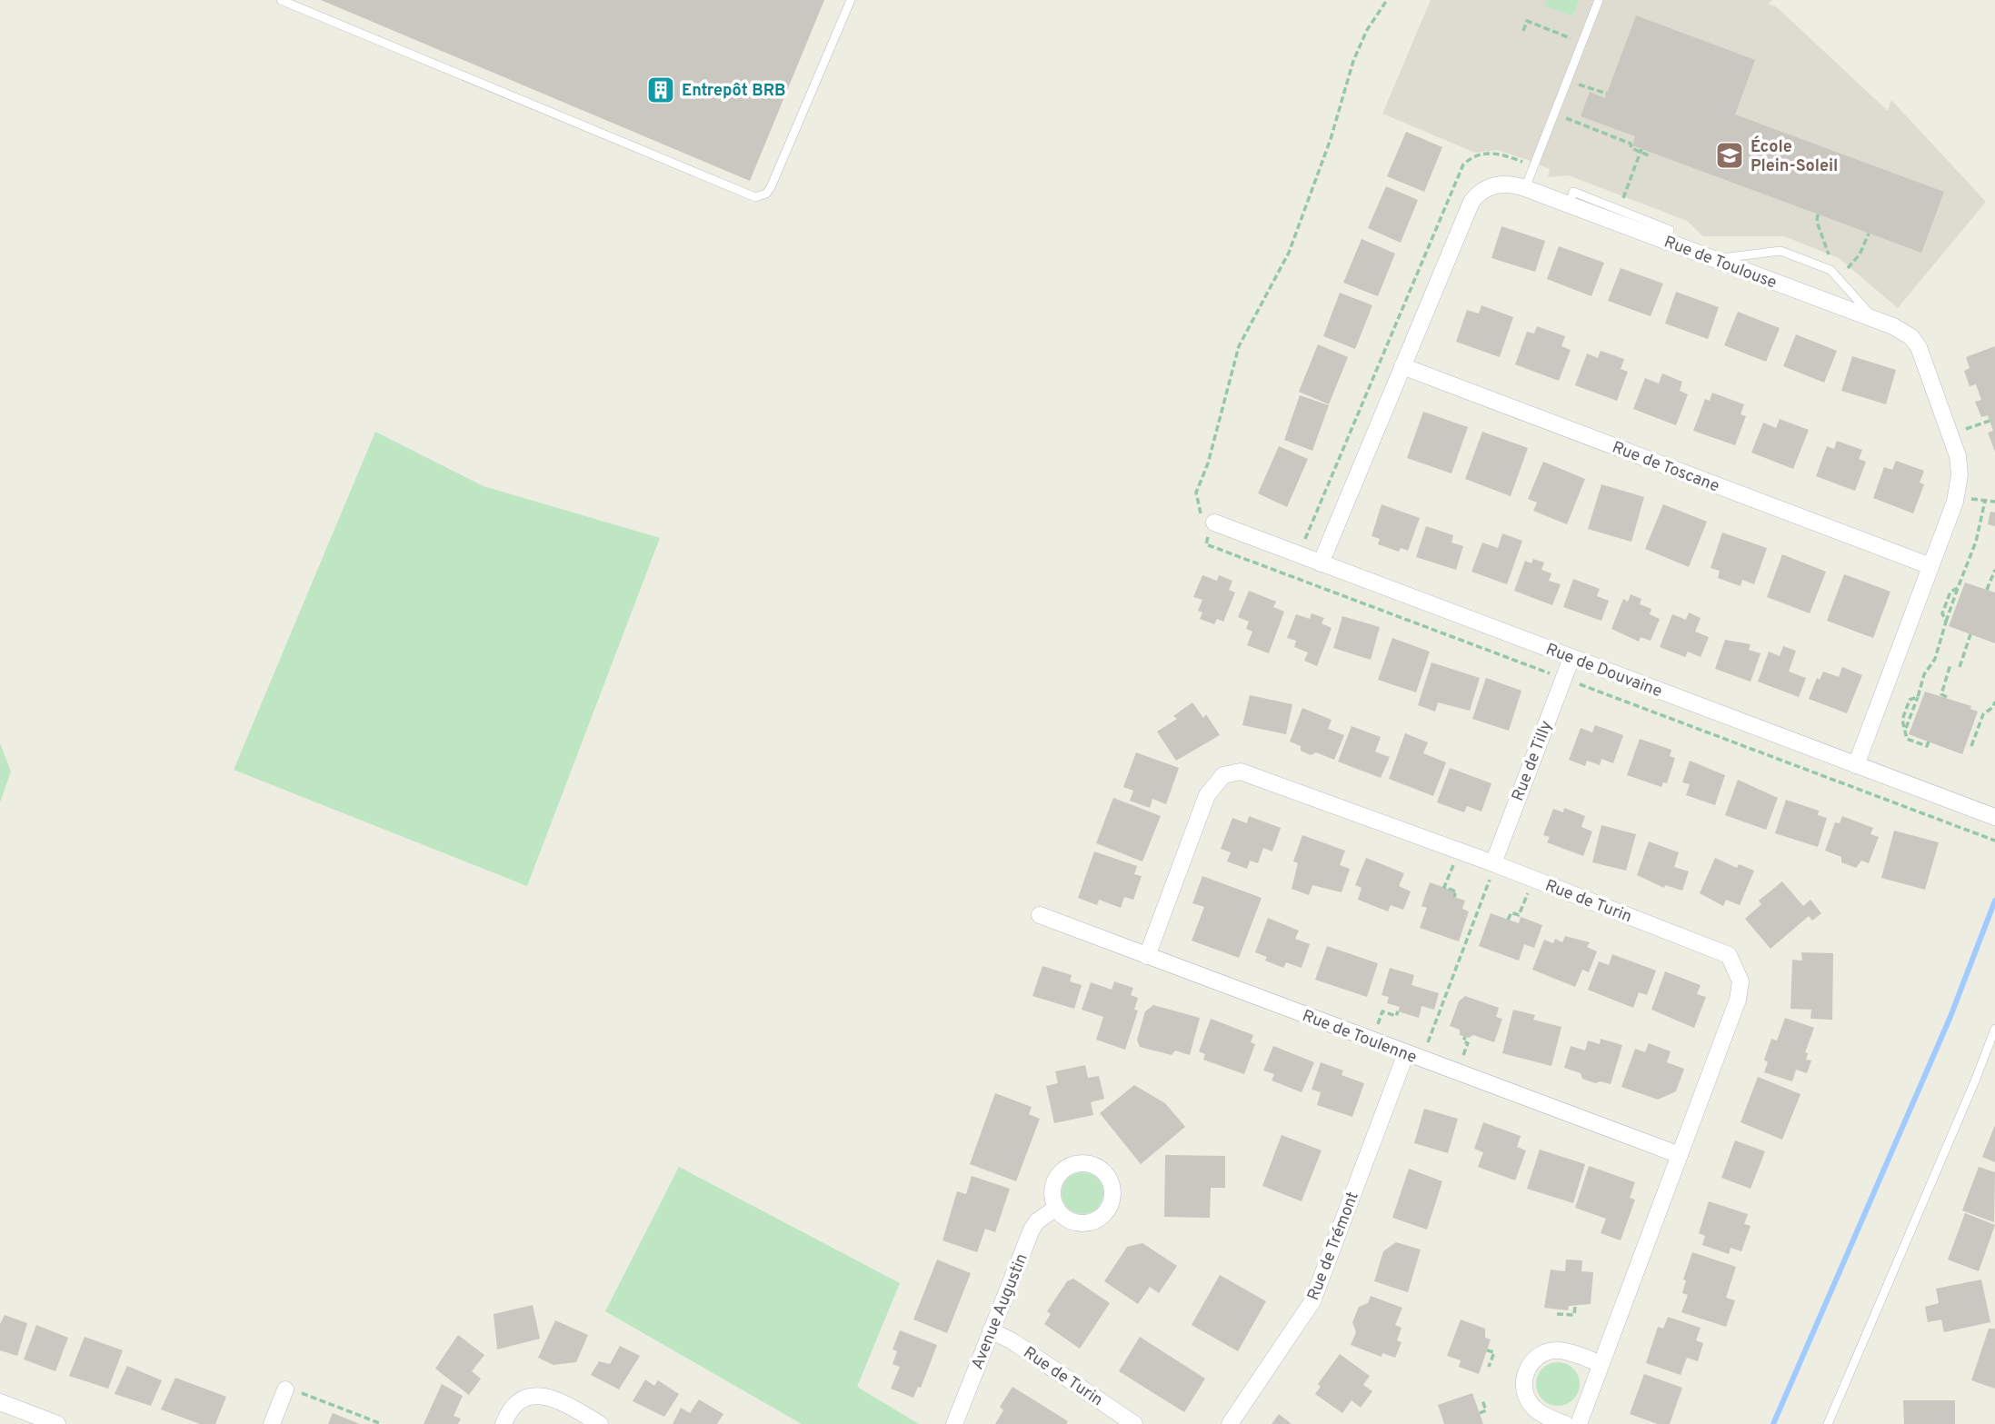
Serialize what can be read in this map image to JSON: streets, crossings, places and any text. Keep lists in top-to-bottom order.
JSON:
{
  "streets": {
    "street": [
      "Rue de Toulouse",
      "Rue de Toscane",
      "Rue de Douvaine",
      "Rue de Tilly",
      "Rue de Turin",
      "Rue de Toulenne",
      "Rue de Trémont",
      "Avenue Augustin"
    ]
  },
  "crossings": [
    ["Rue de Toulouse", "Rue de Toscane"],
    ["Rue de Toulouse", "Rue de Douvaine"],
    ["Rue de Douvaine", "Rue de Tilly"],
    ["Rue de Tilly", "Rue de Turin"],
    ["Rue de Turin", "Rue de Toulenne"],
    ["Rue de Turin", "Avenue Augustin"],
    ["Rue de Toulenne", "Rue de Trémont"]
  ],
  "places": {
    "building": ["Entrepôt BRB"],
    "school or university": ["École Plein-Soleil"]
  }
}
